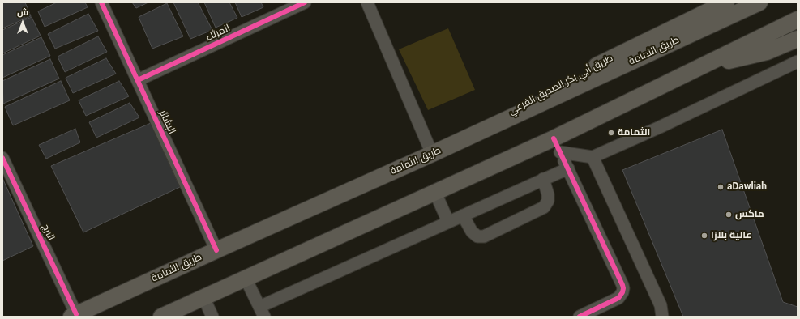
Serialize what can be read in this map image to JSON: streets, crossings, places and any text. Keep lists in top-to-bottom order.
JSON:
{
  "streets": {
    "main road": ["طريق الثمامة", "طريق أبي بكر الصديق الفرعي"],
    "street": ["الميثاء", "البشائر", "البرج"]
  },
  "crossings": [
    ["الميثاء", "البشائر"],
    ["طريق الثمامة", "طريق أبي بكر الصديق الفرعي"],
    ["طريق الثمامة", "البشائر"],
    ["طريق الثمامة", "البرج"]
  ],
  "places": [
    "الثمامة",
    "aDawliah",
    "ماكس",
    "عالية بلازا"
  ],
  "north": "top"
}
